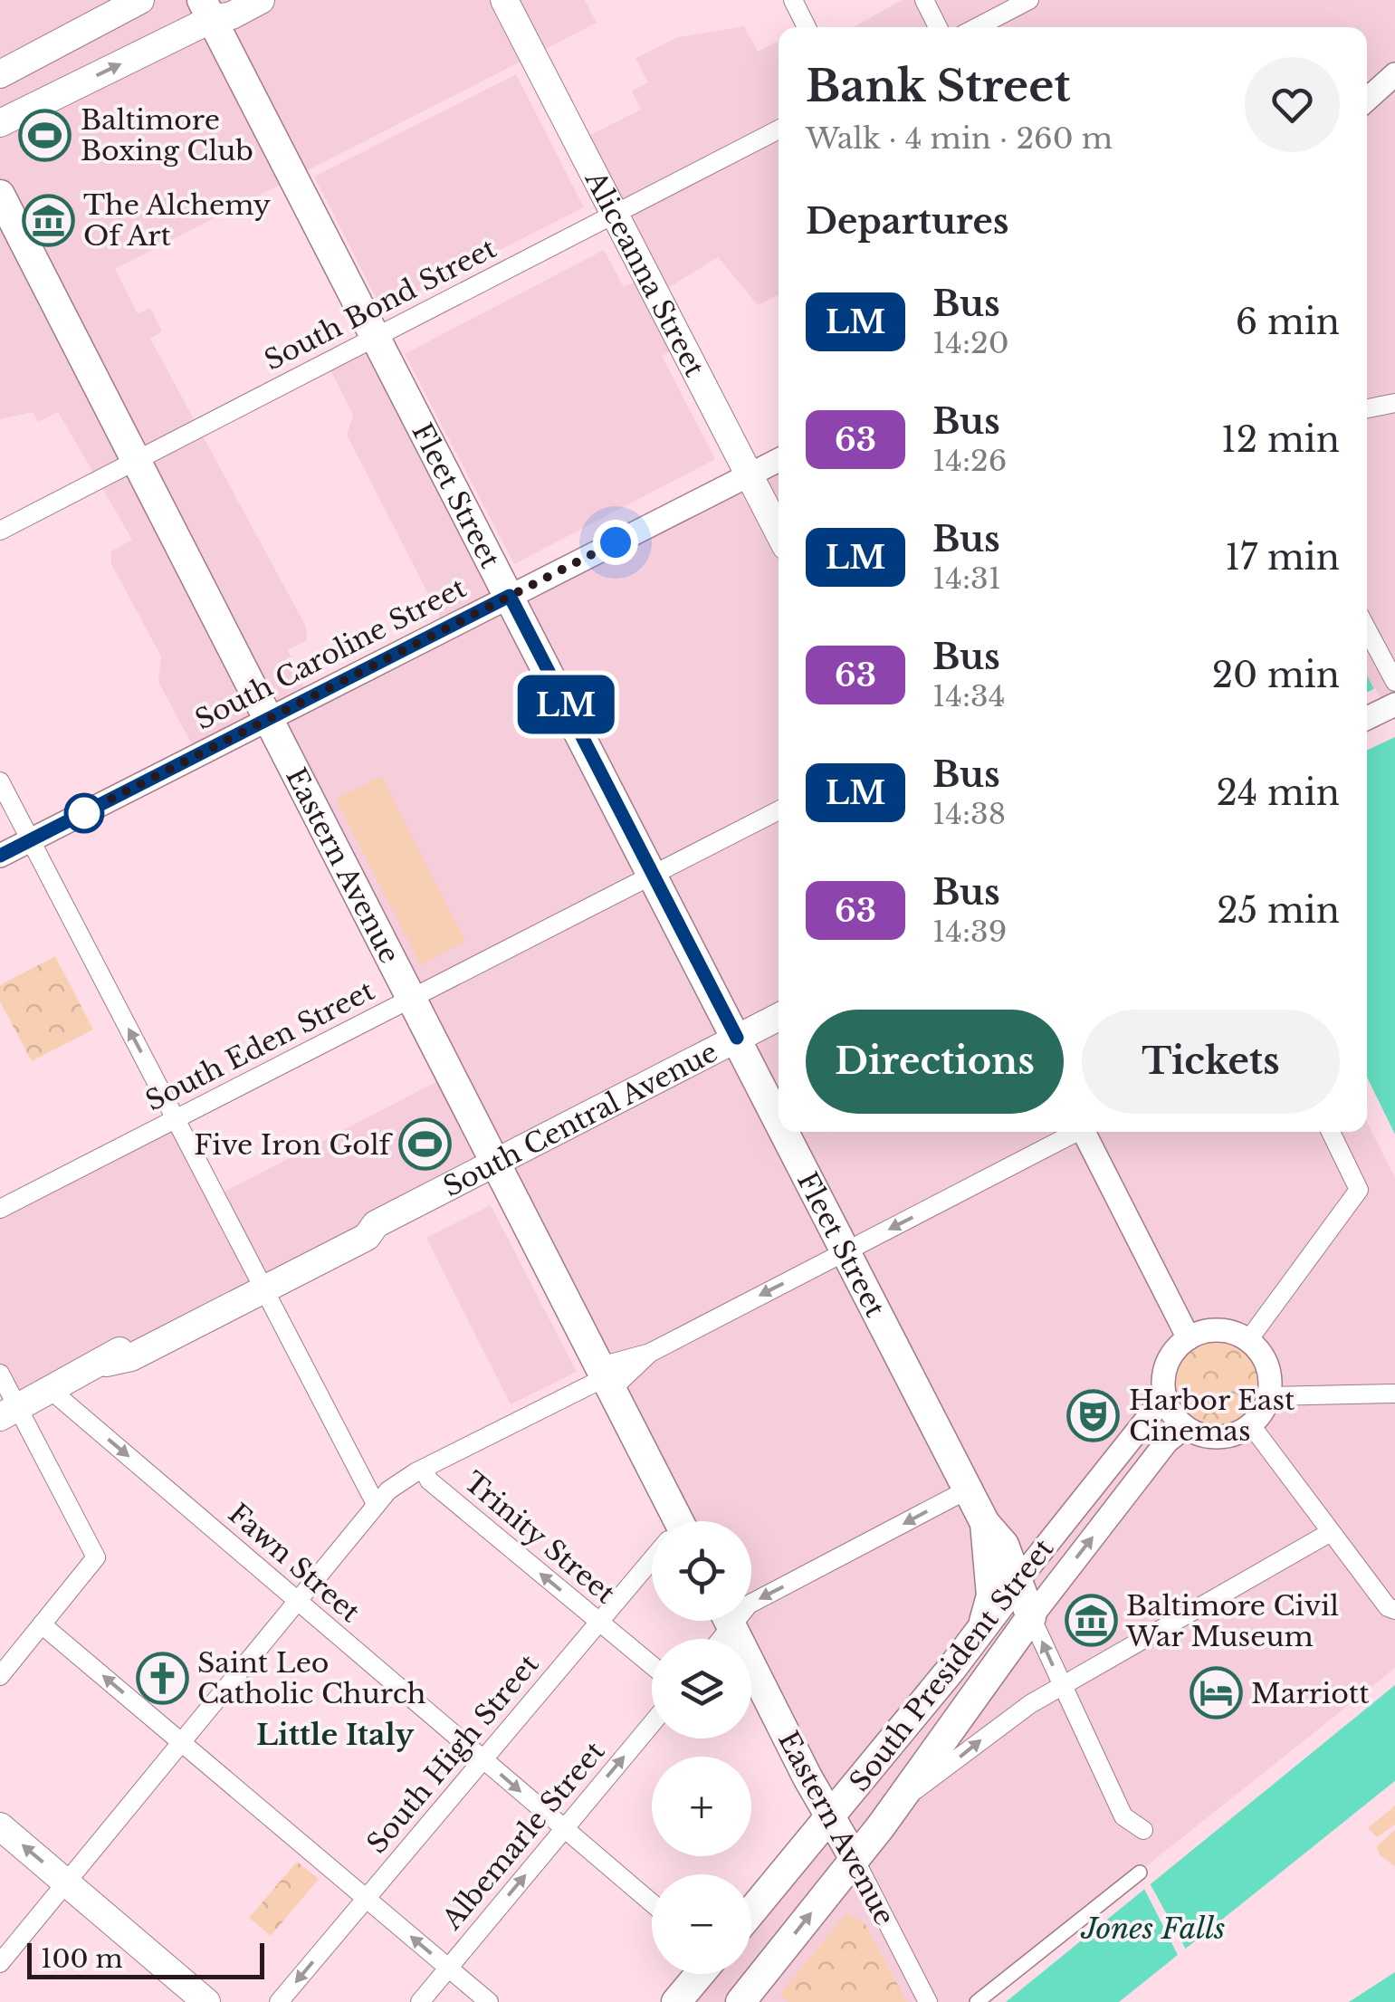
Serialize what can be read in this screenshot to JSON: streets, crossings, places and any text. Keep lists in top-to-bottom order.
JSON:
{
  "streets": {
    "main road": [
      "Aliceanna Street",
      "Fleet Street",
      "Eastern Avenue",
      "South Central Avenue",
      "South President Street"
    ],
    "street": [
      "South Bond Street",
      "South Caroline Street",
      "South Eden Street",
      "Trinity Street",
      "Fawn Street",
      "South High Street",
      "Albemarle Street"
    ]
  },
  "crossings": [
    ["Aliceanna Street", "South Bond Street"],
    ["Aliceanna Street", "South Caroline Street"],
    ["South Bond Street", "Fleet Street"],
    ["South Bond Street", "Eastern Avenue"],
    ["Fleet Street", "South Caroline Street"],
    ["Fleet Street", "South Eden Street"],
    ["Fleet Street", "South Central Avenue"],
    ["Fleet Street", "South President Street"],
    ["South Caroline Street", "Eastern Avenue"],
    ["Eastern Avenue", "South Eden Street"],
    ["Eastern Avenue", "South Central Avenue"],
    ["Eastern Avenue", "South President Street"],
    ["South Central Avenue", "Fawn Street"],
    ["Trinity Street", "South High Street"],
    ["Fawn Street", "South High Street"],
    ["Fawn Street", "Albemarle Street"]
  ],
  "one_way": ["Trinity Street", "Fawn Street", "Albemarle Street"],
  "districts": ["Little Italy"],
  "water": ["Jones Falls"],
  "places": {
    "sports": ["Baltimore Boxing Club", "Five Iron Golf"],
    "museum": ["The Alchemy Of Art", "Baltimore Civil War Museum"],
    "theatre": ["Harbor East Cinemas"],
    "church": ["Saint Leo Catholic Church"],
    "hotel": ["Marriott"]
  },
  "lines": ["bus line LM"],
  "scale_bar": "100 m",
  "page": {
    "on_map": "LM",
    "heading": [
      ["Bank Street", "Walk · 4 min · 260 m"],
      "Departures"
    ],
    "list": [
      {
        "mark": "LM",
        "name": "Bus",
        "note": "14:20",
        "value": "6 min"
      },
      {
        "mark": "63",
        "name": "Bus",
        "note": "14:26",
        "value": "12 min"
      },
      {
        "mark": "LM",
        "name": "Bus",
        "note": "14:31",
        "value": "17 min"
      },
      {
        "mark": "63",
        "name": "Bus",
        "note": "14:34",
        "value": "20 min"
      },
      {
        "mark": "LM",
        "name": "Bus",
        "note": "14:38",
        "value": "24 min"
      },
      {
        "mark": "63",
        "name": "Bus",
        "note": "14:39",
        "value": "25 min"
      }
    ],
    "buttons": ["Directions", "Tickets"],
    "map_buttons": ["+", "−"],
    "scale": "100 m"
  }
}
